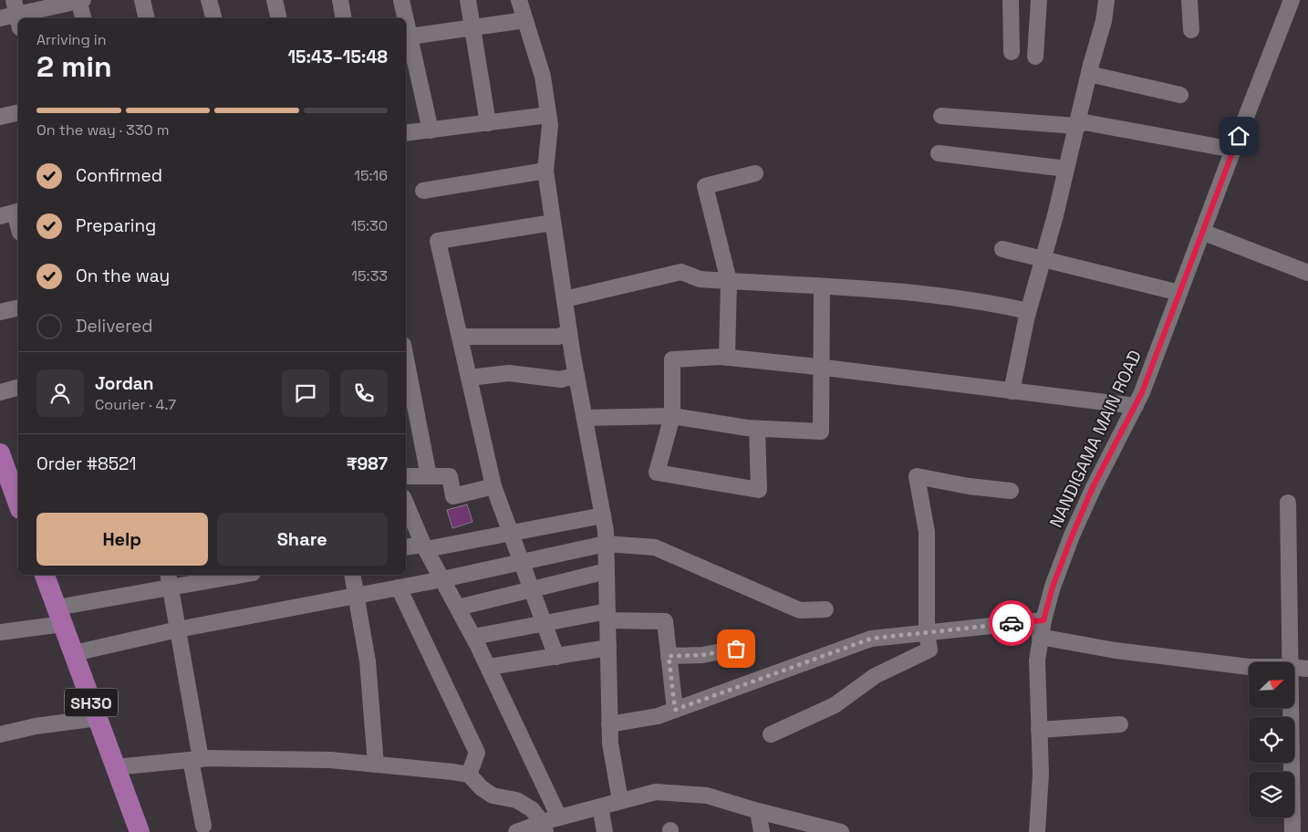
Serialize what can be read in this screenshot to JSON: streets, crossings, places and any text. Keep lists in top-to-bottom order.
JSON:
{
  "streets": {
    "main road": ["SH30"],
    "street": ["NANDIGAMA MAIN ROAD"]
  },
  "north": "top right",
  "page": {
    "heading": ["2 min", "Arriving in", "15:43–15:48"],
    "panel": [
      "Jordan",
      "Courier · 4.7",
      "Order #8521",
      "₹987"
    ],
    "bar": "On the way · 330 m",
    "list": [
      ["Confirmed", "15:16"],
      ["Preparing", "15:30"],
      ["On the way", "15:33"],
      "Delivered"
    ],
    "buttons": ["Help", "Share"]
  }
}
